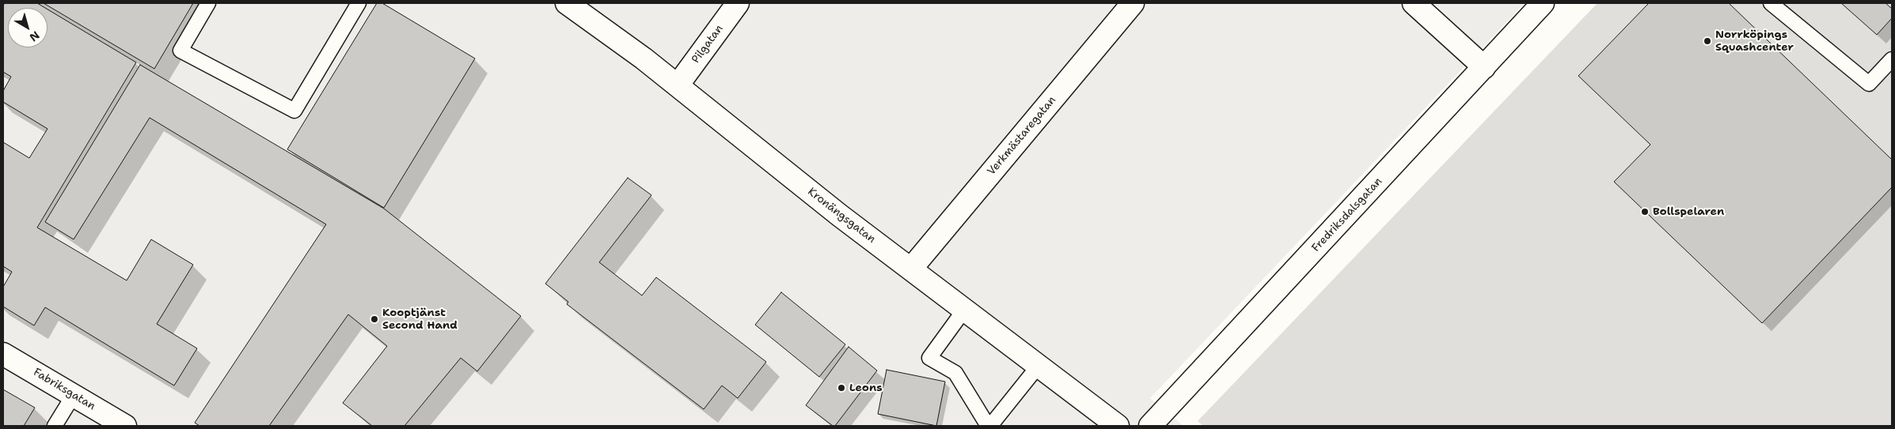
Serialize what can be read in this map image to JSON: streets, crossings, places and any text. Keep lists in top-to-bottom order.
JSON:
{
  "streets": {
    "street": [
      "Pilgatan",
      "Verkmästaregatan",
      "Fredriksdalsgatan",
      "Kronängsgatan",
      "Fabriksgatan"
    ]
  },
  "crossings": [
    ["Pilgatan", "Kronängsgatan"],
    ["Verkmästaregatan", "Kronängsgatan"]
  ],
  "places": [
    "Norrköpings Squashcenter",
    "Bollspelaren",
    "Kooptjänst Second Hand",
    "Leons"
  ],
  "north": "bottom right"
}
